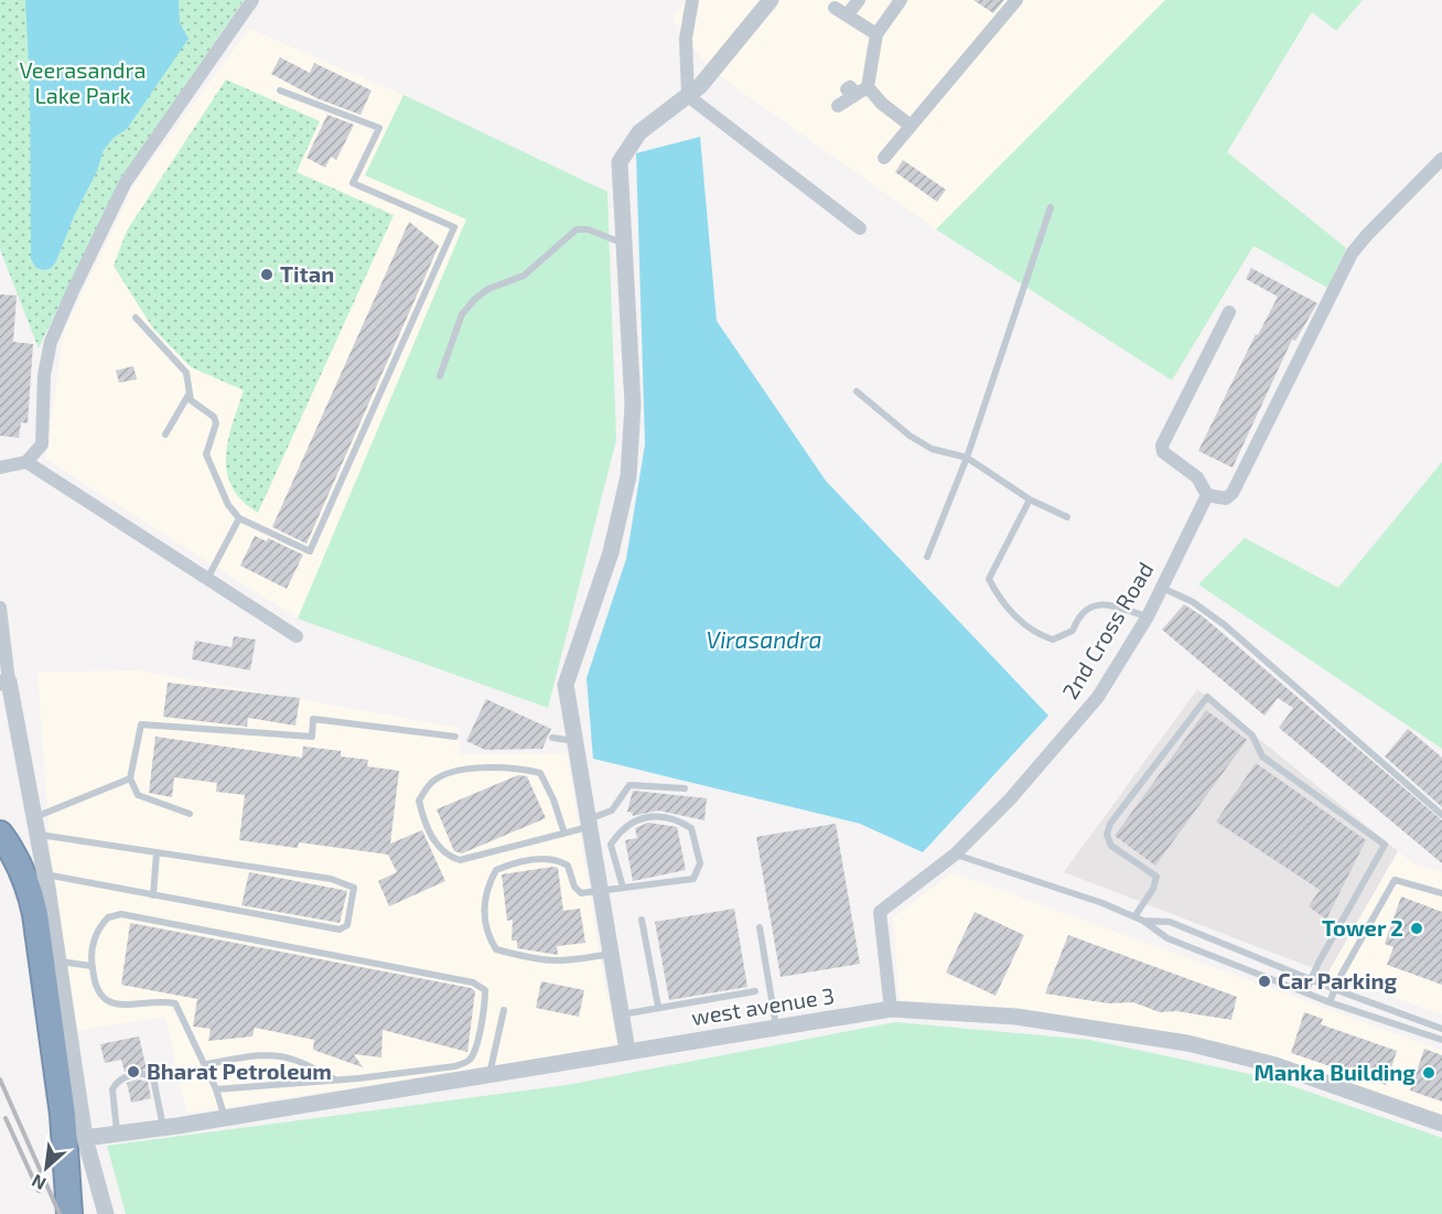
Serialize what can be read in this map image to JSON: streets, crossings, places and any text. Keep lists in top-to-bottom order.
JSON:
{
  "streets": {
    "street": ["2nd Cross Road", "west avenue 3"]
  },
  "crossings": [
    ["2nd Cross Road", "west avenue 3"]
  ],
  "water": ["Virasandra"],
  "parks": ["Veerasandra Lake Park"],
  "places": [
    "Titan",
    "Tower 2",
    "Car Parking",
    "Bharat Petroleum",
    "Manka Building"
  ],
  "north": "bottom left"
}
